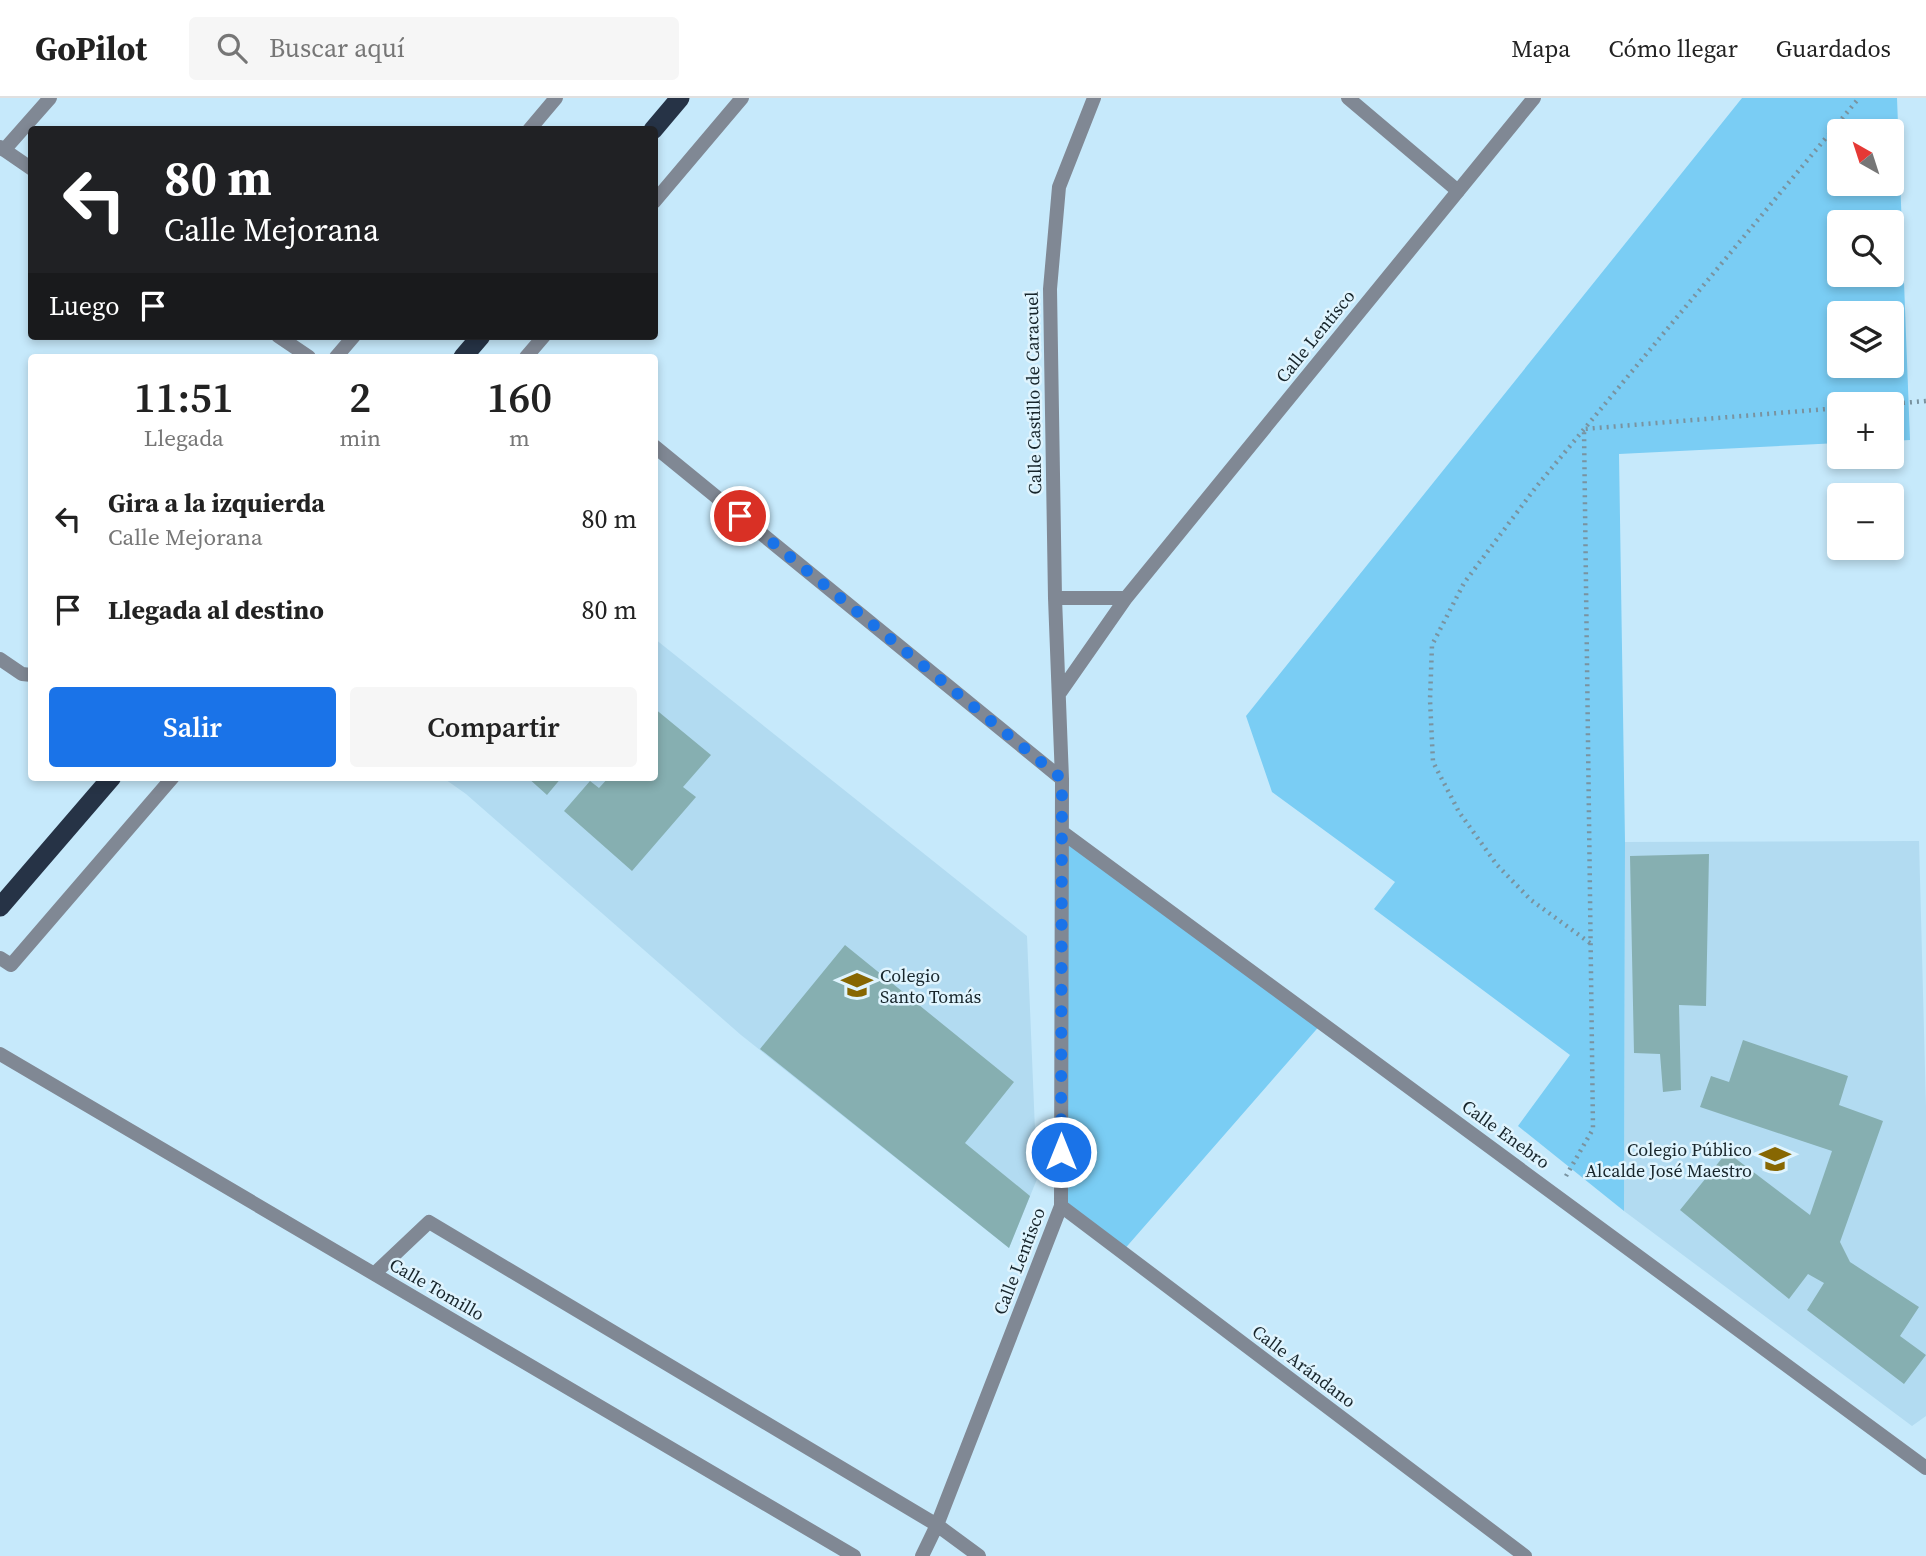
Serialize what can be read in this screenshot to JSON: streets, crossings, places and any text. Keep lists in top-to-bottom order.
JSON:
{
  "streets": {
    "street": [
      "Calle Lentisco",
      "Calle Castillo de Caracuel",
      "Calle Enebro",
      "Calle Tomillo",
      "Calle Arándano"
    ]
  },
  "crossings": [
    ["Calle Lentisco", "Calle Castillo de Caracuel"],
    ["Calle Lentisco", "Calle Enebro"],
    ["Calle Lentisco", "Calle Arándano"]
  ],
  "places": {
    "school or university": ["Colegio Santo Tomás", "Colegio Público Alcalde José Maestro"]
  },
  "north": "top left",
  "page": {
    "header": "GoPilot",
    "search": "Buscar aquí",
    "nav": ["Mapa", "Cómo llegar", "Guardados"],
    "map_buttons": ["+", "−"],
    "turn": ["80 m", "Calle Mejorana"],
    "then": "Luego",
    "eta": [
      "11:51",
      "Llegada",
      "2",
      "min",
      "160",
      "m"
    ],
    "list": [
      {
        "name": "Gira a la izquierda",
        "note": "Calle Mejorana",
        "value": "80 m"
      },
      {
        "name": "Llegada al destino",
        "value": "80 m"
      }
    ],
    "buttons": ["Salir", "Compartir"]
  }
}
